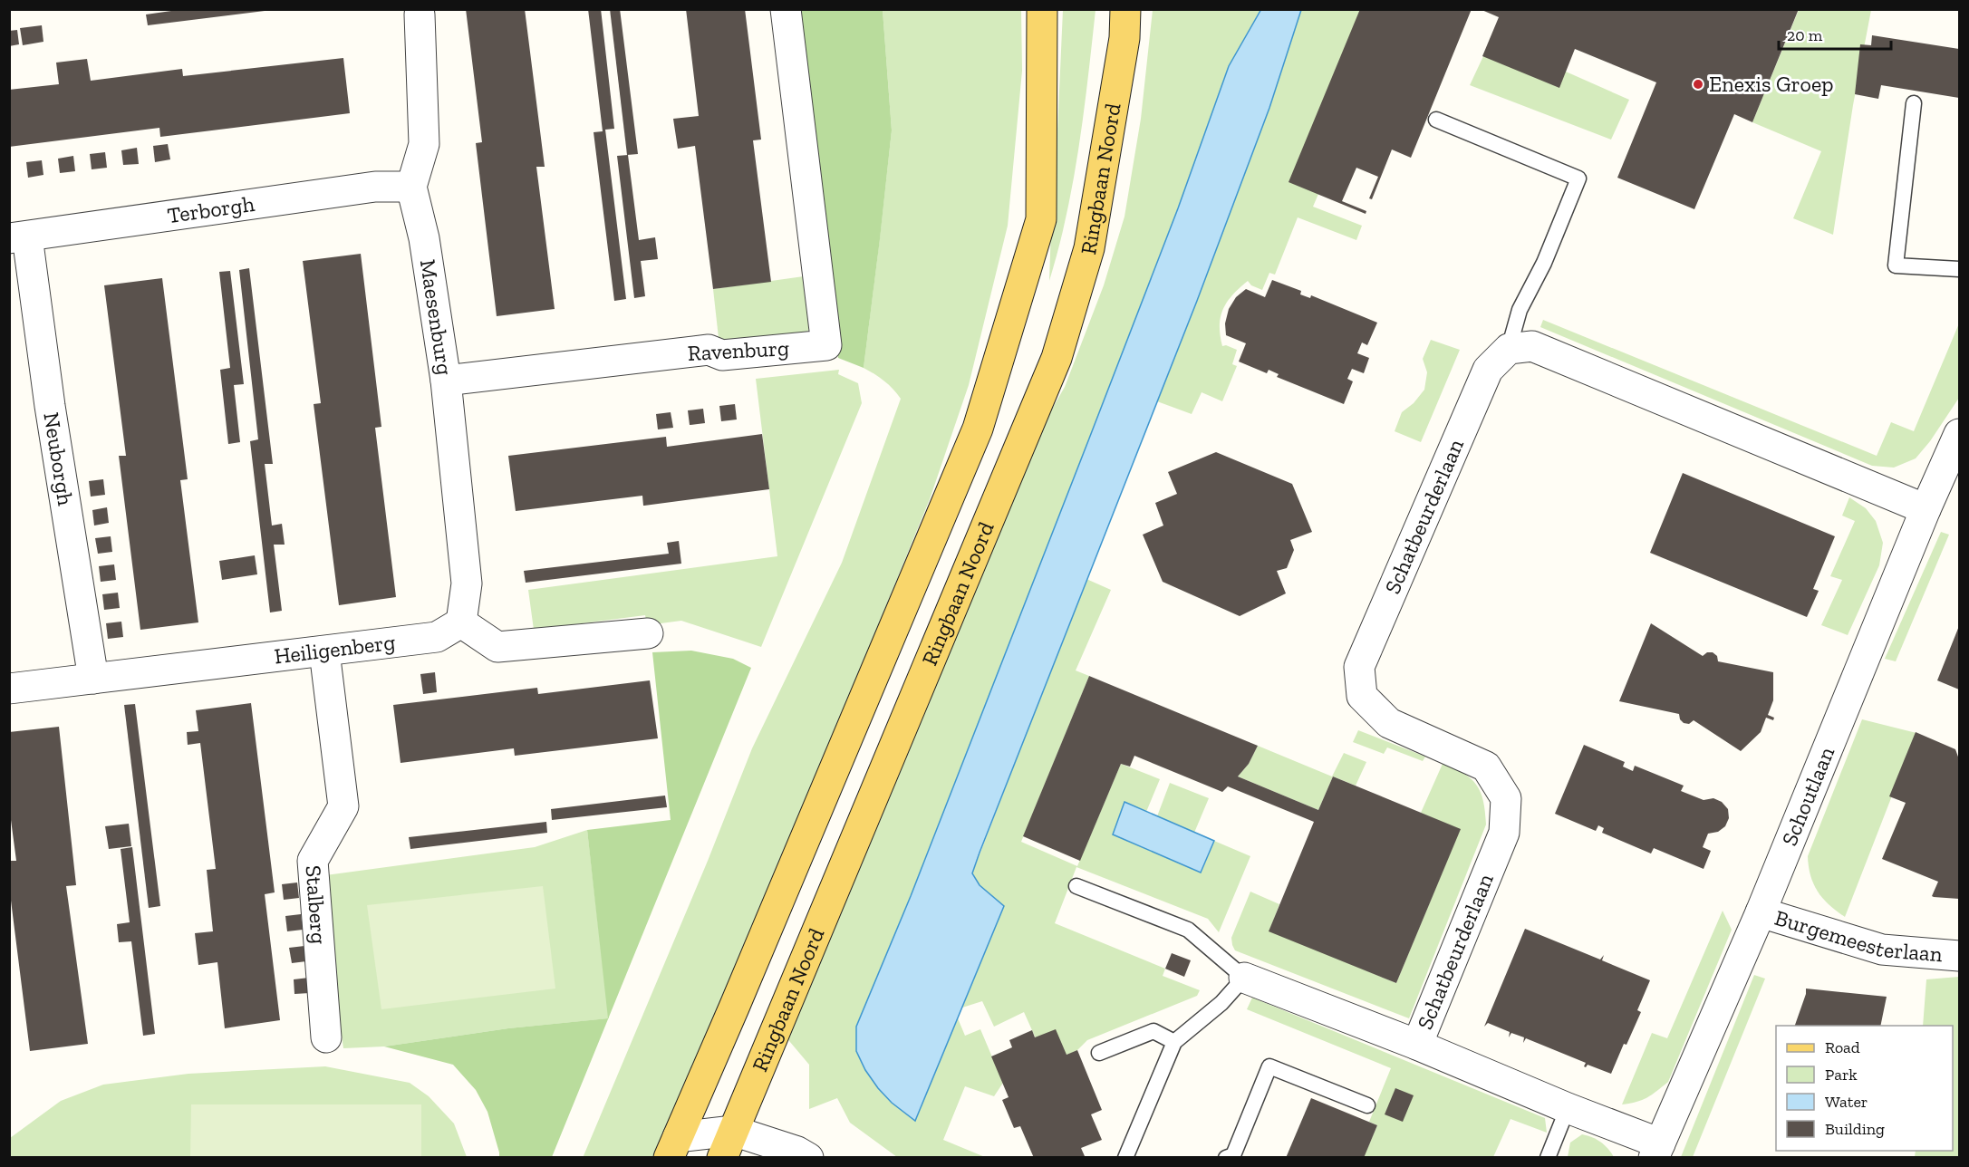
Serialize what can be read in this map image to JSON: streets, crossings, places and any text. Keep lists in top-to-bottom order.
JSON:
{
  "streets": {
    "main road": ["Ringbaan Noord"],
    "street": [
      "Terborgh",
      "Maesenburg",
      "Ravenburg",
      "Neuborgh",
      "Schatbeurderlaan",
      "Heiligenberg",
      "Schoutlaan",
      "Stalberg",
      "Burgemeesterlaan"
    ]
  },
  "crossings": [
    ["Terborgh", "Maesenburg"],
    ["Terborgh", "Neuborgh"],
    ["Maesenburg", "Ravenburg"],
    ["Maesenburg", "Heiligenberg"],
    ["Neuborgh", "Heiligenberg"],
    ["Schatbeurderlaan", "Schoutlaan"],
    ["Heiligenberg", "Stalberg"],
    ["Schoutlaan", "Burgemeesterlaan"]
  ],
  "places": ["Enexis Groep"],
  "legend": [
    "Road",
    "Park",
    "Water",
    "Building"
  ],
  "scale_bar": "20 m"
}
